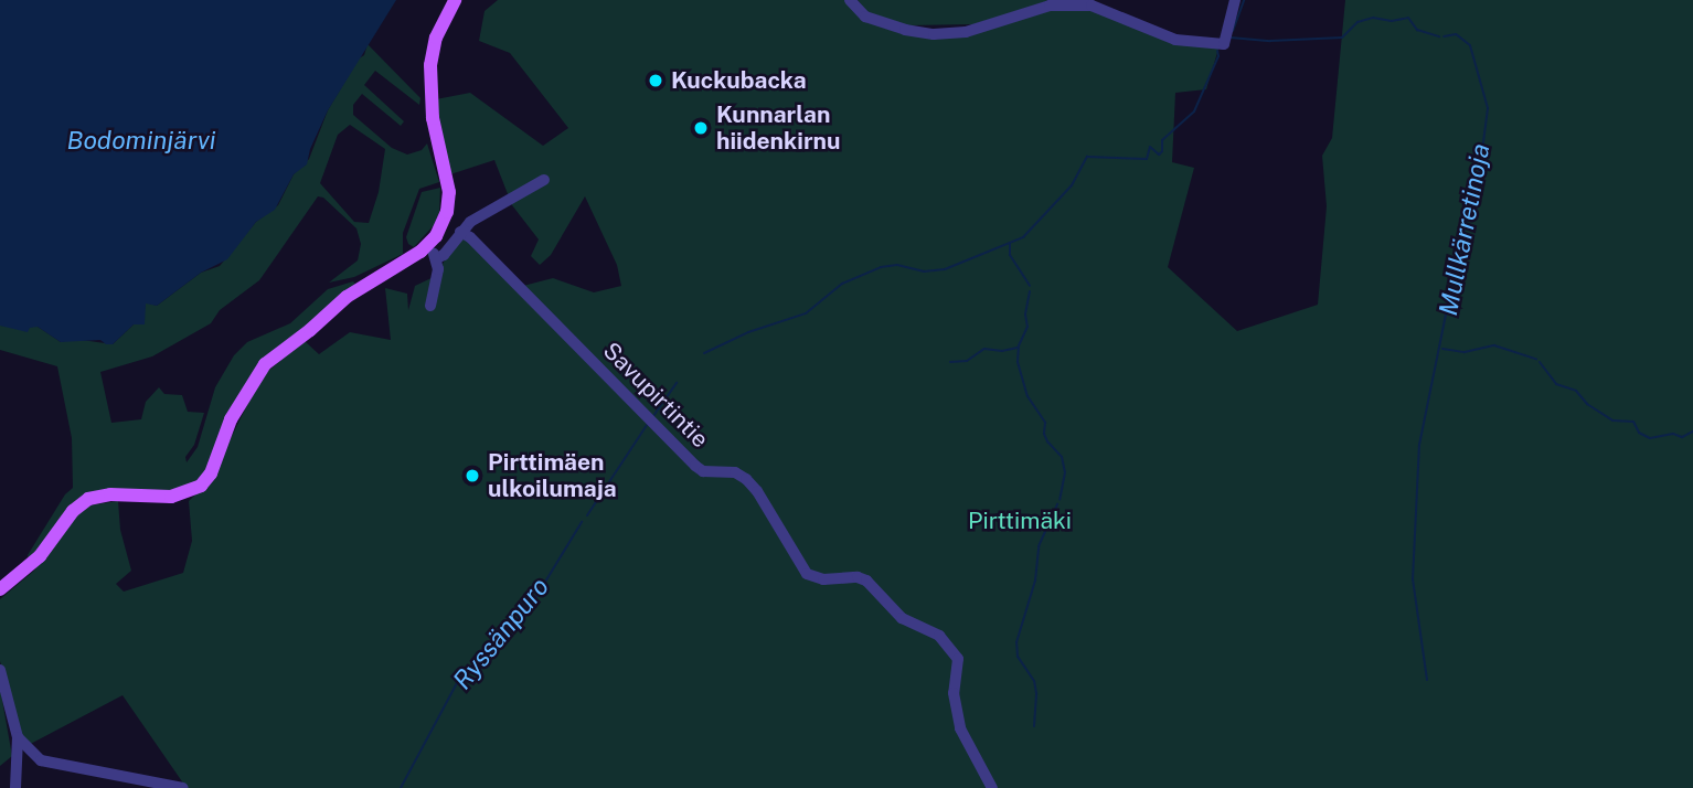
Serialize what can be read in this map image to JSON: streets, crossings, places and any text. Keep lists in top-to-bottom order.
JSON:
{
  "streets": {
    "street": ["Savupirtintie"]
  },
  "water": ["Bodominjärvi", "Mullkärretinoja", "Ryssänpuro"],
  "parks": ["Pirttimäki"],
  "places": ["Kuckubacka", "Kunnarlan hiidenkirnu", "Pirttimäen ulkoilumaja"]
}
